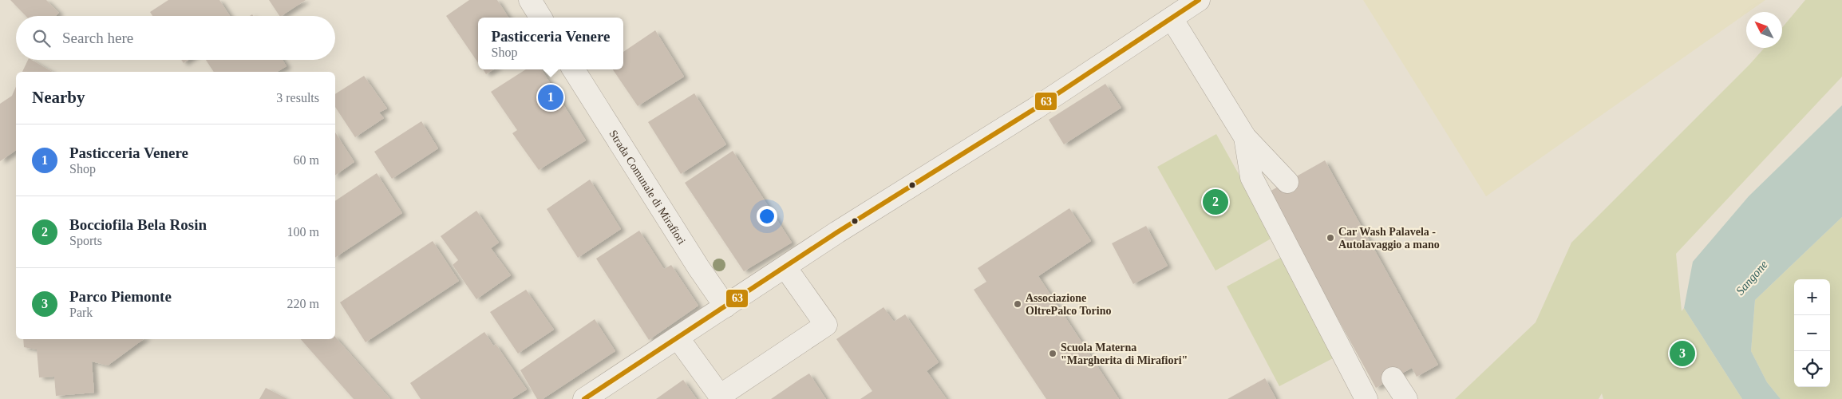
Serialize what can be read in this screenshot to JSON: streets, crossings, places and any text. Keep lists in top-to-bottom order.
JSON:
{
  "streets": {
    "street": ["Strada Comunale di Mirafiori"]
  },
  "water": ["Sangone"],
  "places": ["Car Wash Palavela - Autolavaggio a mano", "Associazione OltrePalco Torino", "Scuola Materna \"Margherita di Mirafiori\""],
  "lines": ["transit line 63"],
  "north": "top left",
  "page": {
    "search": "Search here",
    "popup": ["Pasticceria Venere", "Shop"],
    "heading": ["Nearby", "3 results"],
    "pins": ["1", "2", "3"],
    "list": [
      {
        "mark": "1",
        "name": "Pasticceria Venere",
        "note": "Shop",
        "value": "60 m"
      },
      {
        "mark": "2",
        "name": "Bocciofila Bela Rosin",
        "note": "Sports",
        "value": "100 m"
      },
      {
        "mark": "3",
        "name": "Parco Piemonte",
        "note": "Park",
        "value": "220 m"
      }
    ],
    "map_buttons": ["+", "−"]
  }
}
